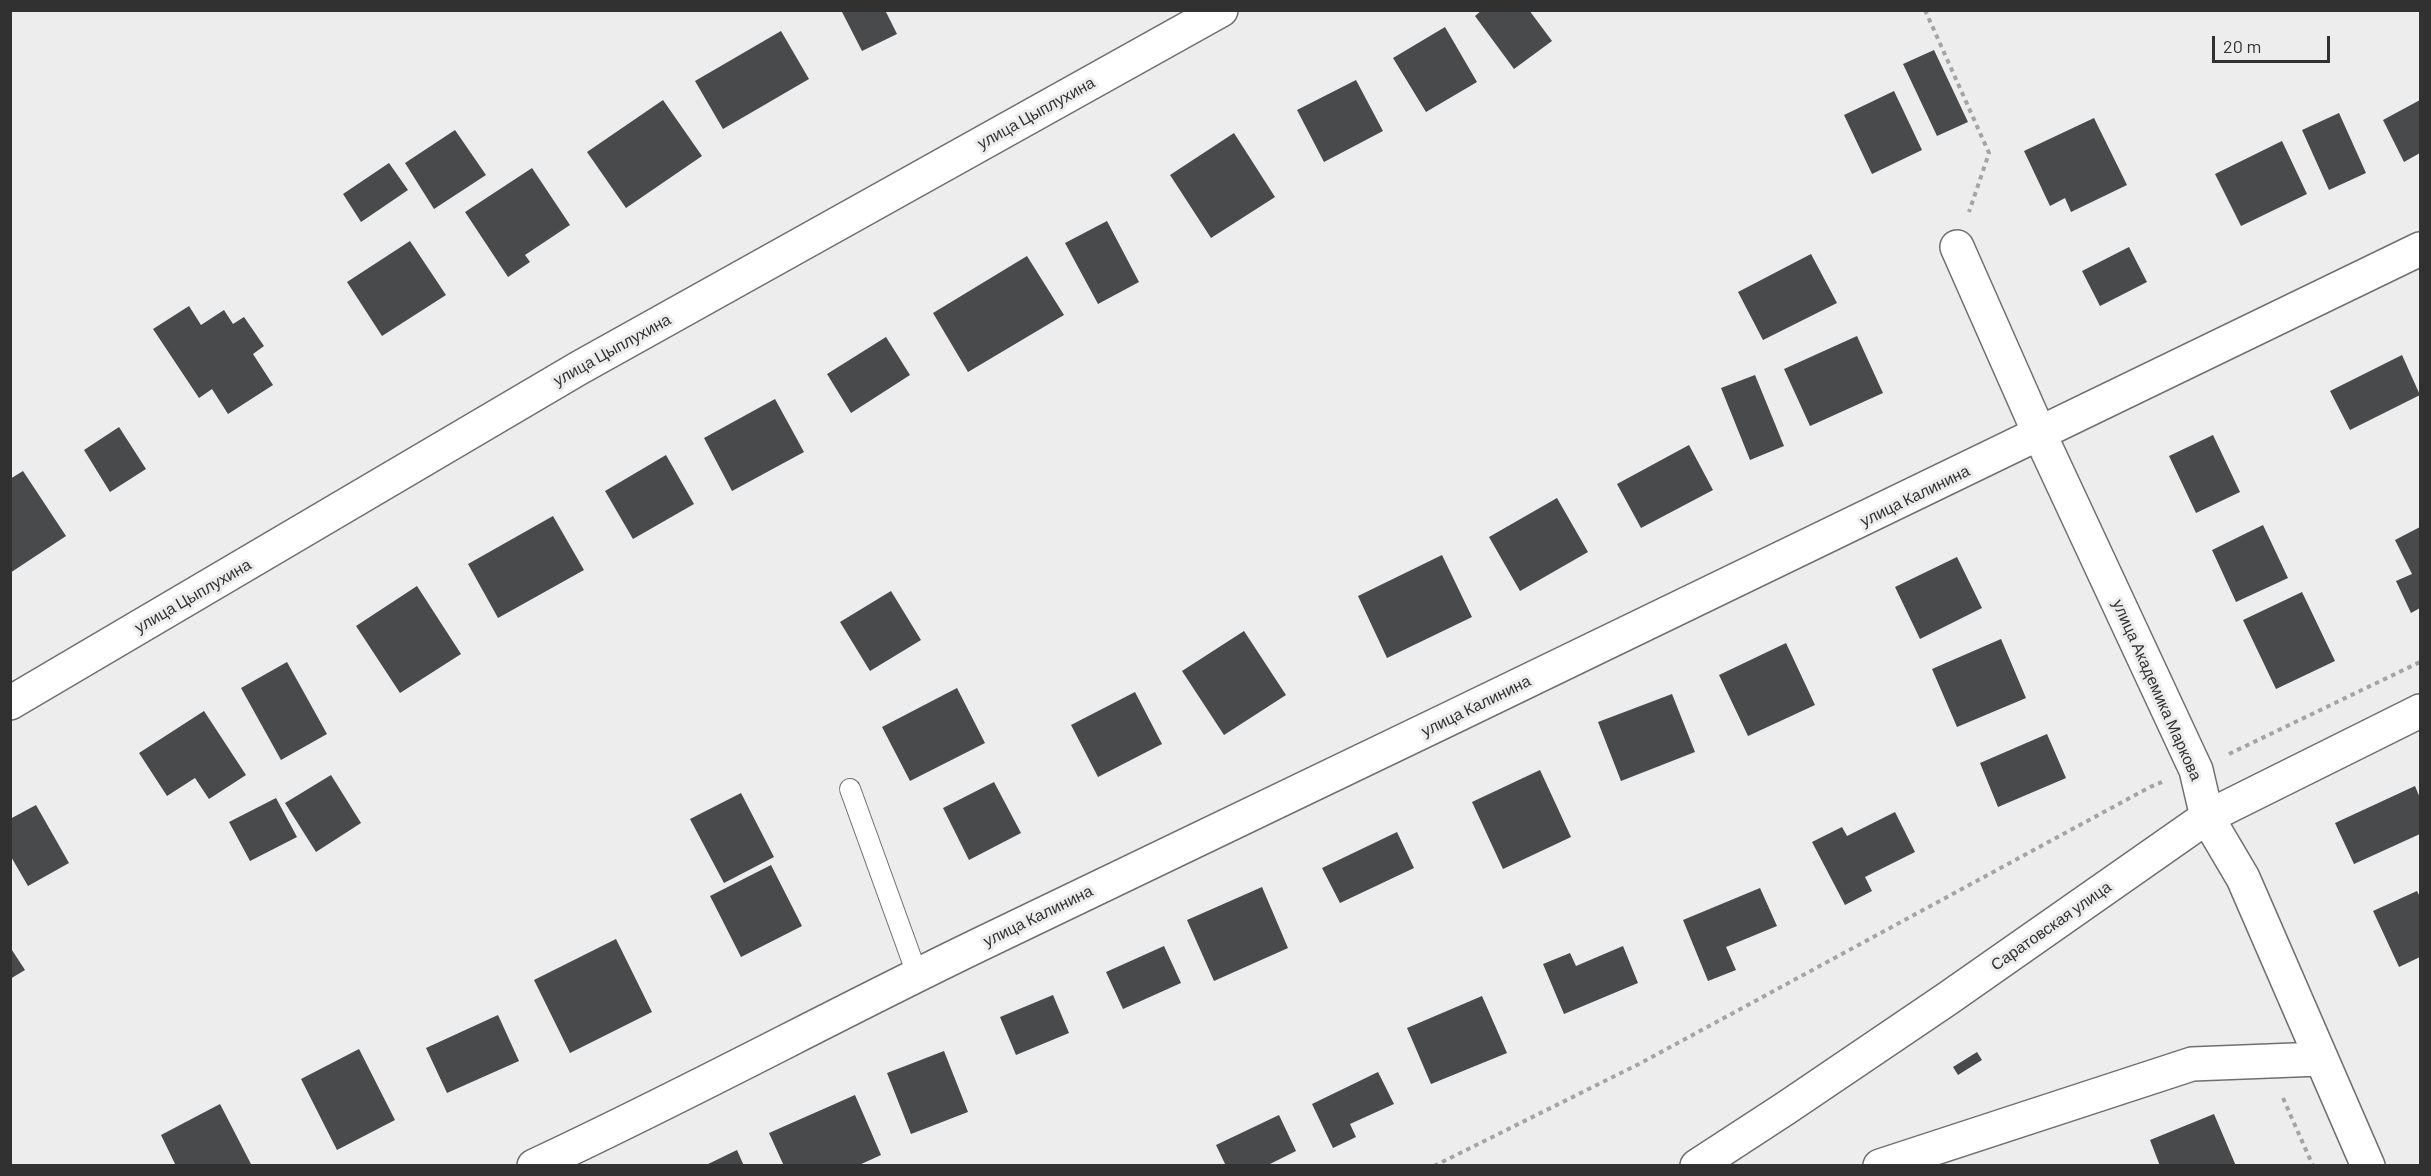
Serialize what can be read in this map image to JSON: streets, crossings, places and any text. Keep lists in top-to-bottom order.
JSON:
{
  "streets": {
    "street": [
      "улица Цыплухина",
      "улица Калинина",
      "улица Академика Маркова",
      "Саратовская улица"
    ]
  },
  "crossings": [
    ["улица Калинина", "улица Академика Маркова"],
    ["улица Академика Маркова", "Саратовская улица"]
  ],
  "scale_bar": "20 m"
}
